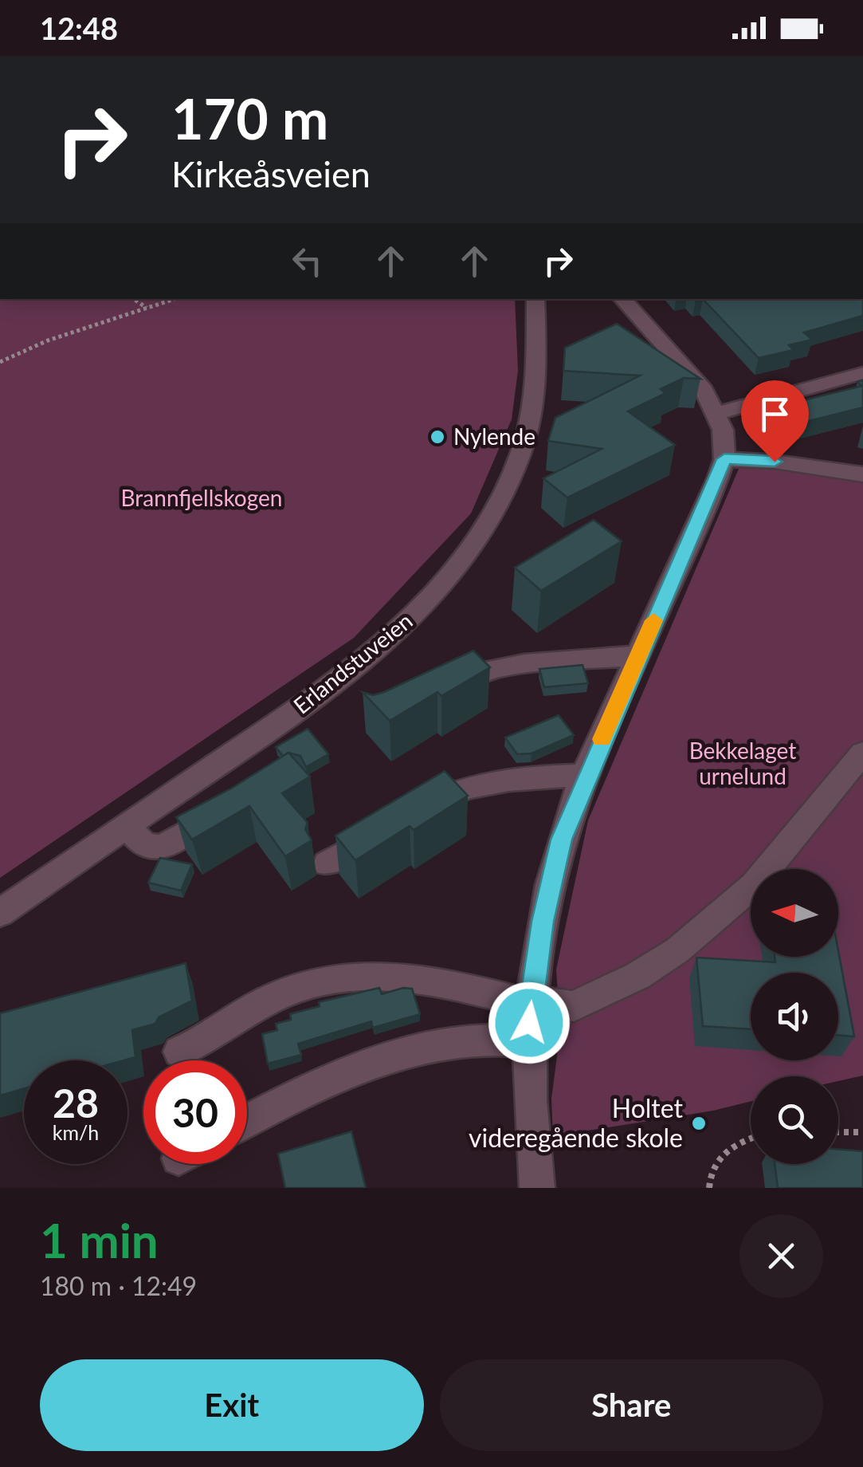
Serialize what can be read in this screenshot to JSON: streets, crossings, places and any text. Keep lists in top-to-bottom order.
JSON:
{
  "streets": {
    "street": ["Erlandstuveien"]
  },
  "parks": ["Brannfjellskogen", "Bekkelaget urnelund"],
  "places": ["Nylende", "Holtet videregående skole"],
  "north": "left",
  "page": {
    "status": "12:48",
    "turn": ["170 m", "Kirkeåsveien"],
    "speed": "28 km/h",
    "limit": "30",
    "heading": ["1 min", "180 m · 12:49"],
    "buttons": ["Exit", "Share"]
  }
}
